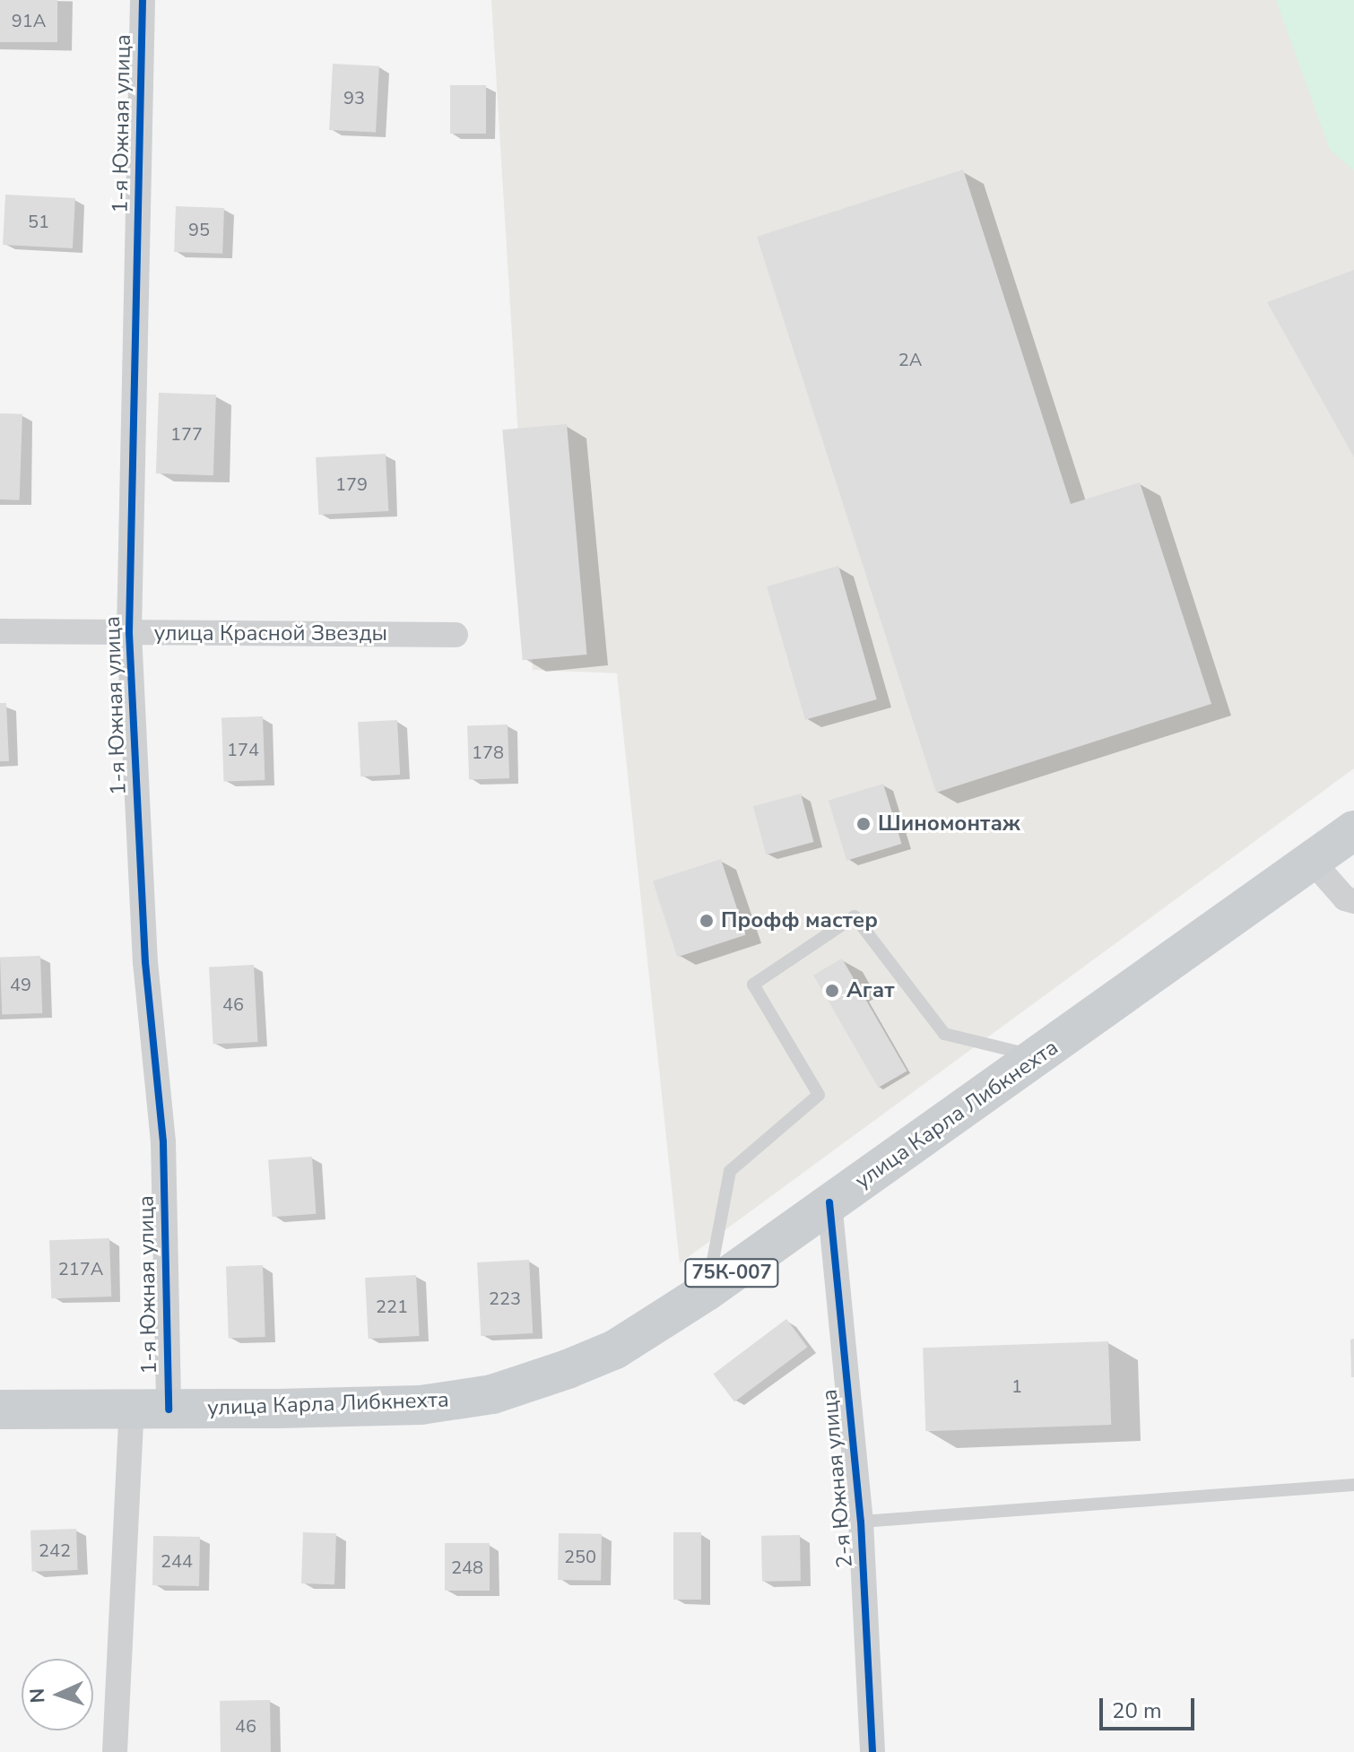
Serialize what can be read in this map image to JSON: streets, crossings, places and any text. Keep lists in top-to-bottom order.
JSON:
{
  "streets": {
    "main road": ["улица Карла Либкнехта", "75К-007"],
    "street": ["1-я Южная улица", "улица Красной Звезды", "2-я Южная улица"]
  },
  "crossings": [
    ["1-я Южная улица", "улица Красной Звезды"],
    ["1-я Южная улица", "улица Карла Либкнехта"],
    ["улица Карла Либкнехта", "2-я Южная улица"]
  ],
  "places": ["Шиномонтаж", "Профф мастер", "Агат"],
  "house_numbers": [
    "91А",
    "93",
    "51",
    "95",
    "2А",
    "177",
    "179",
    "174",
    "178",
    "49",
    "46",
    "217А",
    "223",
    "221",
    "1",
    "242",
    "250",
    "244",
    "248",
    "46"
  ],
  "scale_bar": "20 m",
  "north": "left"
}
